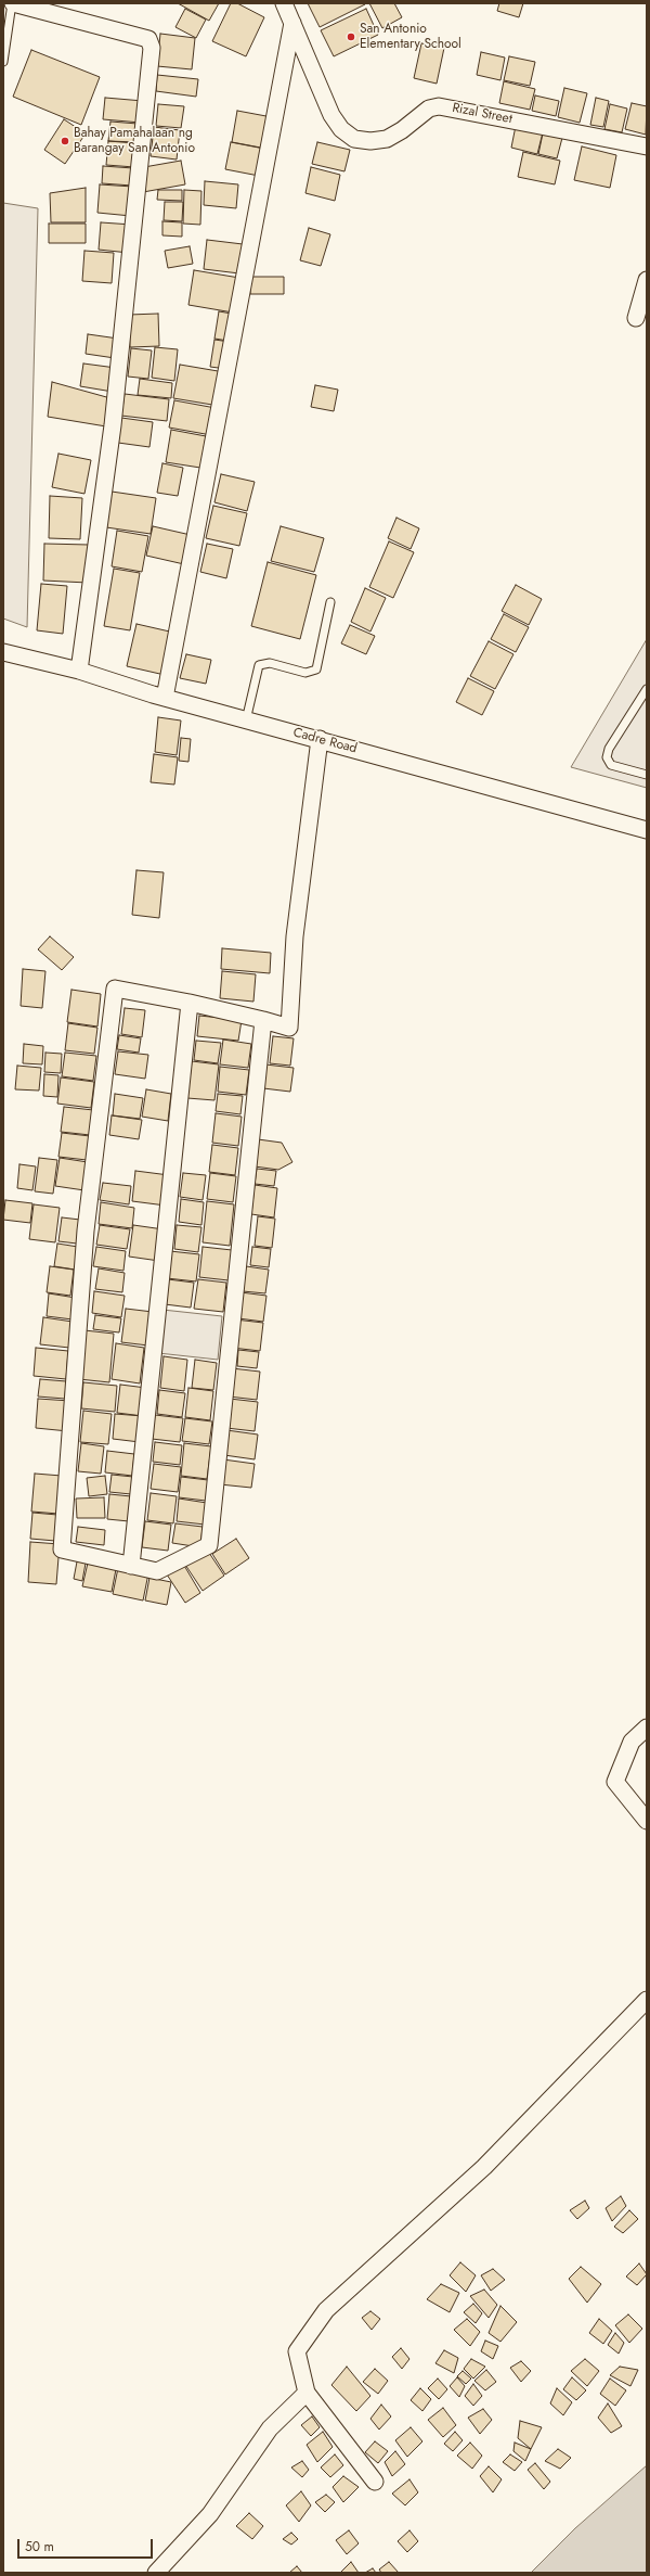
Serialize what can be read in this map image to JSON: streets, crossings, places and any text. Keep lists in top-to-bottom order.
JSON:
{
  "streets": {
    "street": ["Rizal Street", "Cadre Road"]
  },
  "places": ["San Antonio Elementary School", "Bahay Pamahalaan ng Barangay San Antonio"],
  "scale_bar": "50 m"
}
